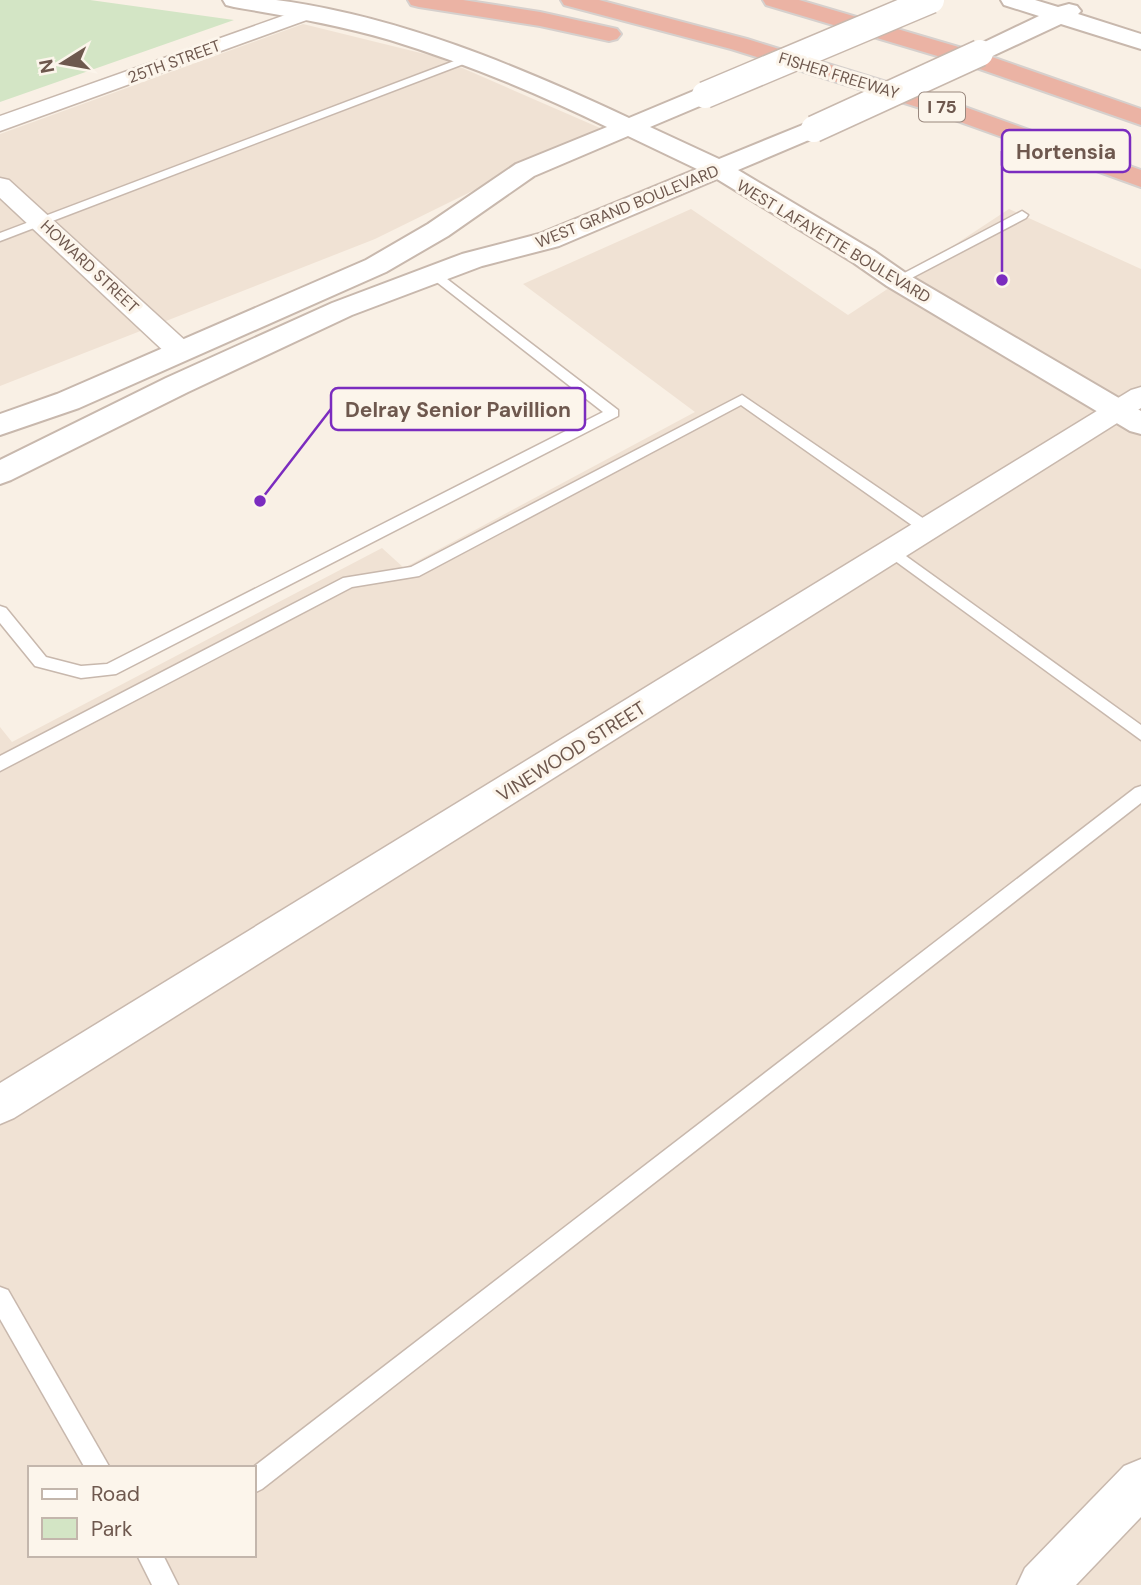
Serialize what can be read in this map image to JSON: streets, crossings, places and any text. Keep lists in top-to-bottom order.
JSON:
{
  "streets": {
    "highway": ["FISHER FREEWAY", "I 75"],
    "street": [
      "25TH STREET",
      "WEST GRAND BOULEVARD",
      "WEST LAFAYETTE BOULEVARD",
      "HOWARD STREET",
      "VINEWOOD STREET"
    ]
  },
  "crossings": [
    ["25TH STREET", "WEST LAFAYETTE BOULEVARD"],
    ["WEST GRAND BOULEVARD", "WEST LAFAYETTE BOULEVARD"],
    ["WEST LAFAYETTE BOULEVARD", "VINEWOOD STREET"]
  ],
  "places": ["Hortensia", "Delray Senior Pavillion"],
  "legend": ["Road", "Park"],
  "north": "left"
}
